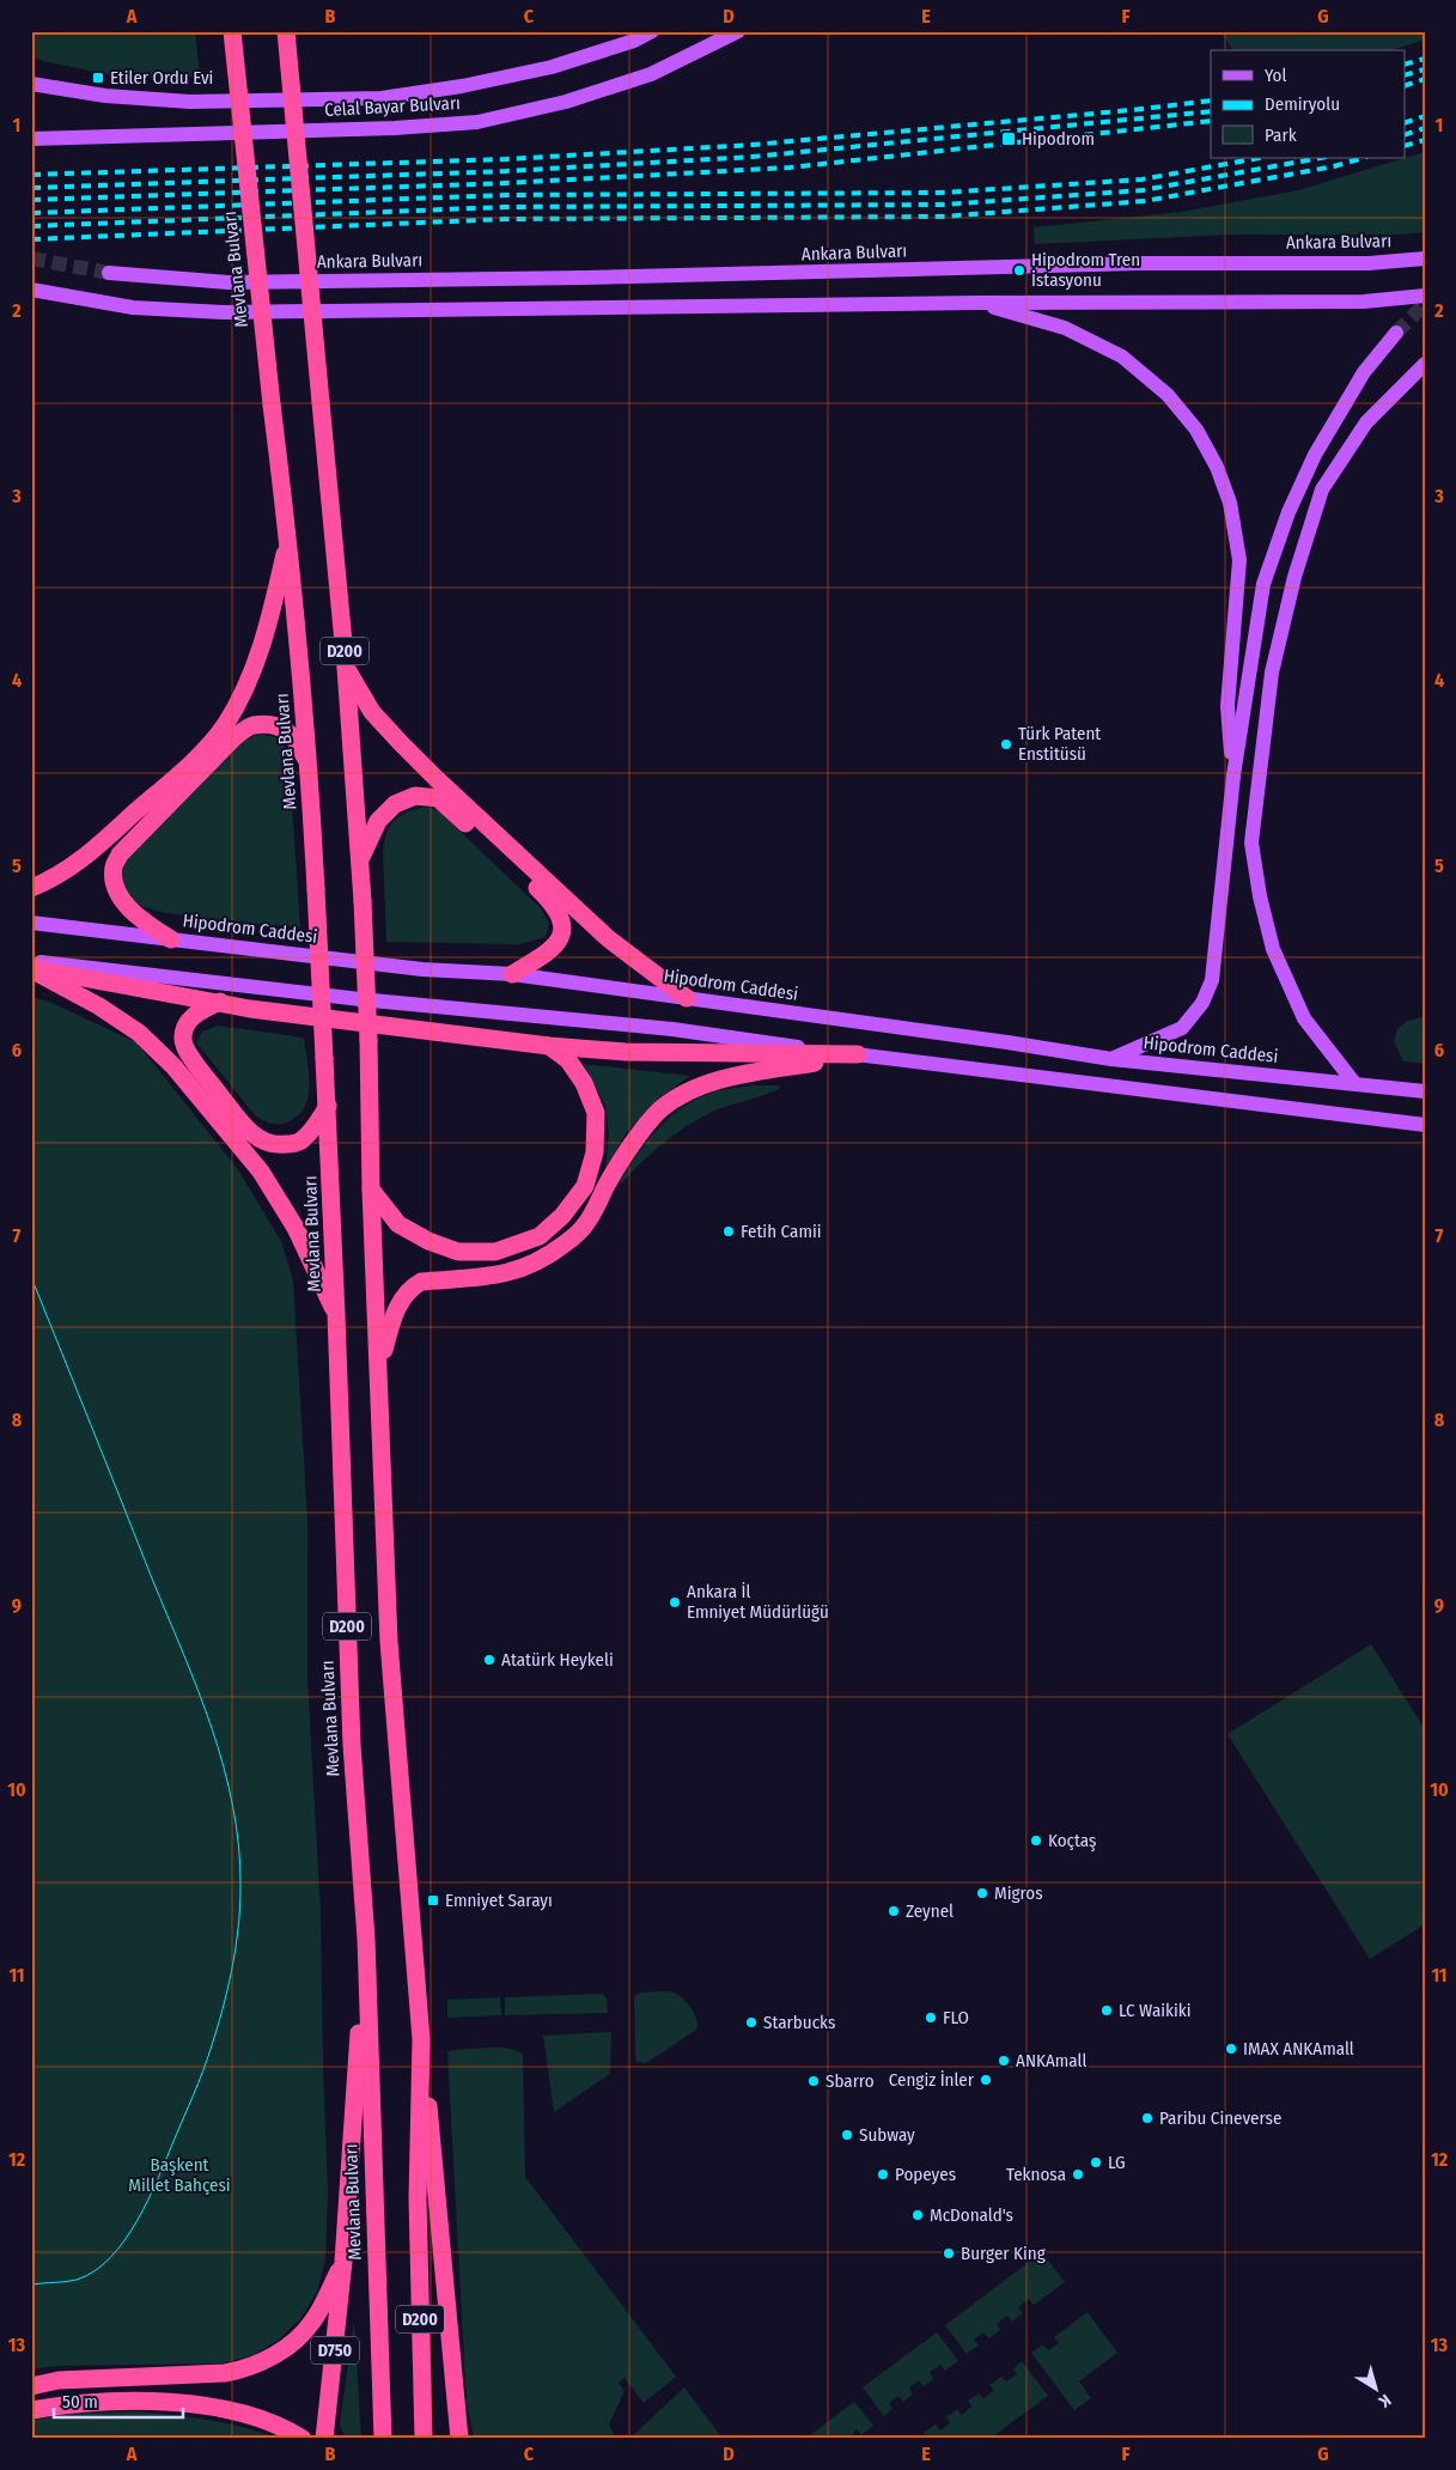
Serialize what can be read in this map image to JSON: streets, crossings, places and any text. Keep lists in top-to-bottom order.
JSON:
{
  "streets": {
    "highway": ["Mevlana Bulvarı", "D200", "D750"],
    "main road": ["Celal Bayar Bulvarı", "Ankara Bulvarı", "Hipodrom Caddesi"]
  },
  "parks": ["Başkent Millet Bahçesi"],
  "places": {
    "transit": ["Etiler Ordu Evi", "Hipodrom", "Emniyet Sarayı"],
    "other": [
      "Hipodrom Tren İstasyonu",
      "Türk Patent Enstitüsü",
      "Fetih Camii",
      "Ankara İl Emniyet Müdürlüğü",
      "Atatürk Heykeli",
      "Koçtaş",
      "Migros",
      "Zeynel",
      "LC Waikiki",
      "FLO",
      "Starbucks",
      "IMAX ANKAmall",
      "ANKAmall",
      "Cengiz İnler",
      "Sbarro",
      "Paribu Cineverse",
      "Subway",
      "LG",
      "Popeyes",
      "Teknosa",
      "McDonald's",
      "Burger King"
    ]
  },
  "legend": ["Yol", "Demiryolu", "Park"],
  "scale_bar": "50 m",
  "north": "bottom right",
  "grid": {
    "columns": [
      "A",
      "B",
      "C",
      "D",
      "E",
      "F",
      "G"
    ],
    "rows": [
      "1",
      "2",
      "3",
      "4",
      "5",
      "6",
      "7",
      "8",
      "9",
      "10",
      "11",
      "12",
      "13"
    ]
  }
}
